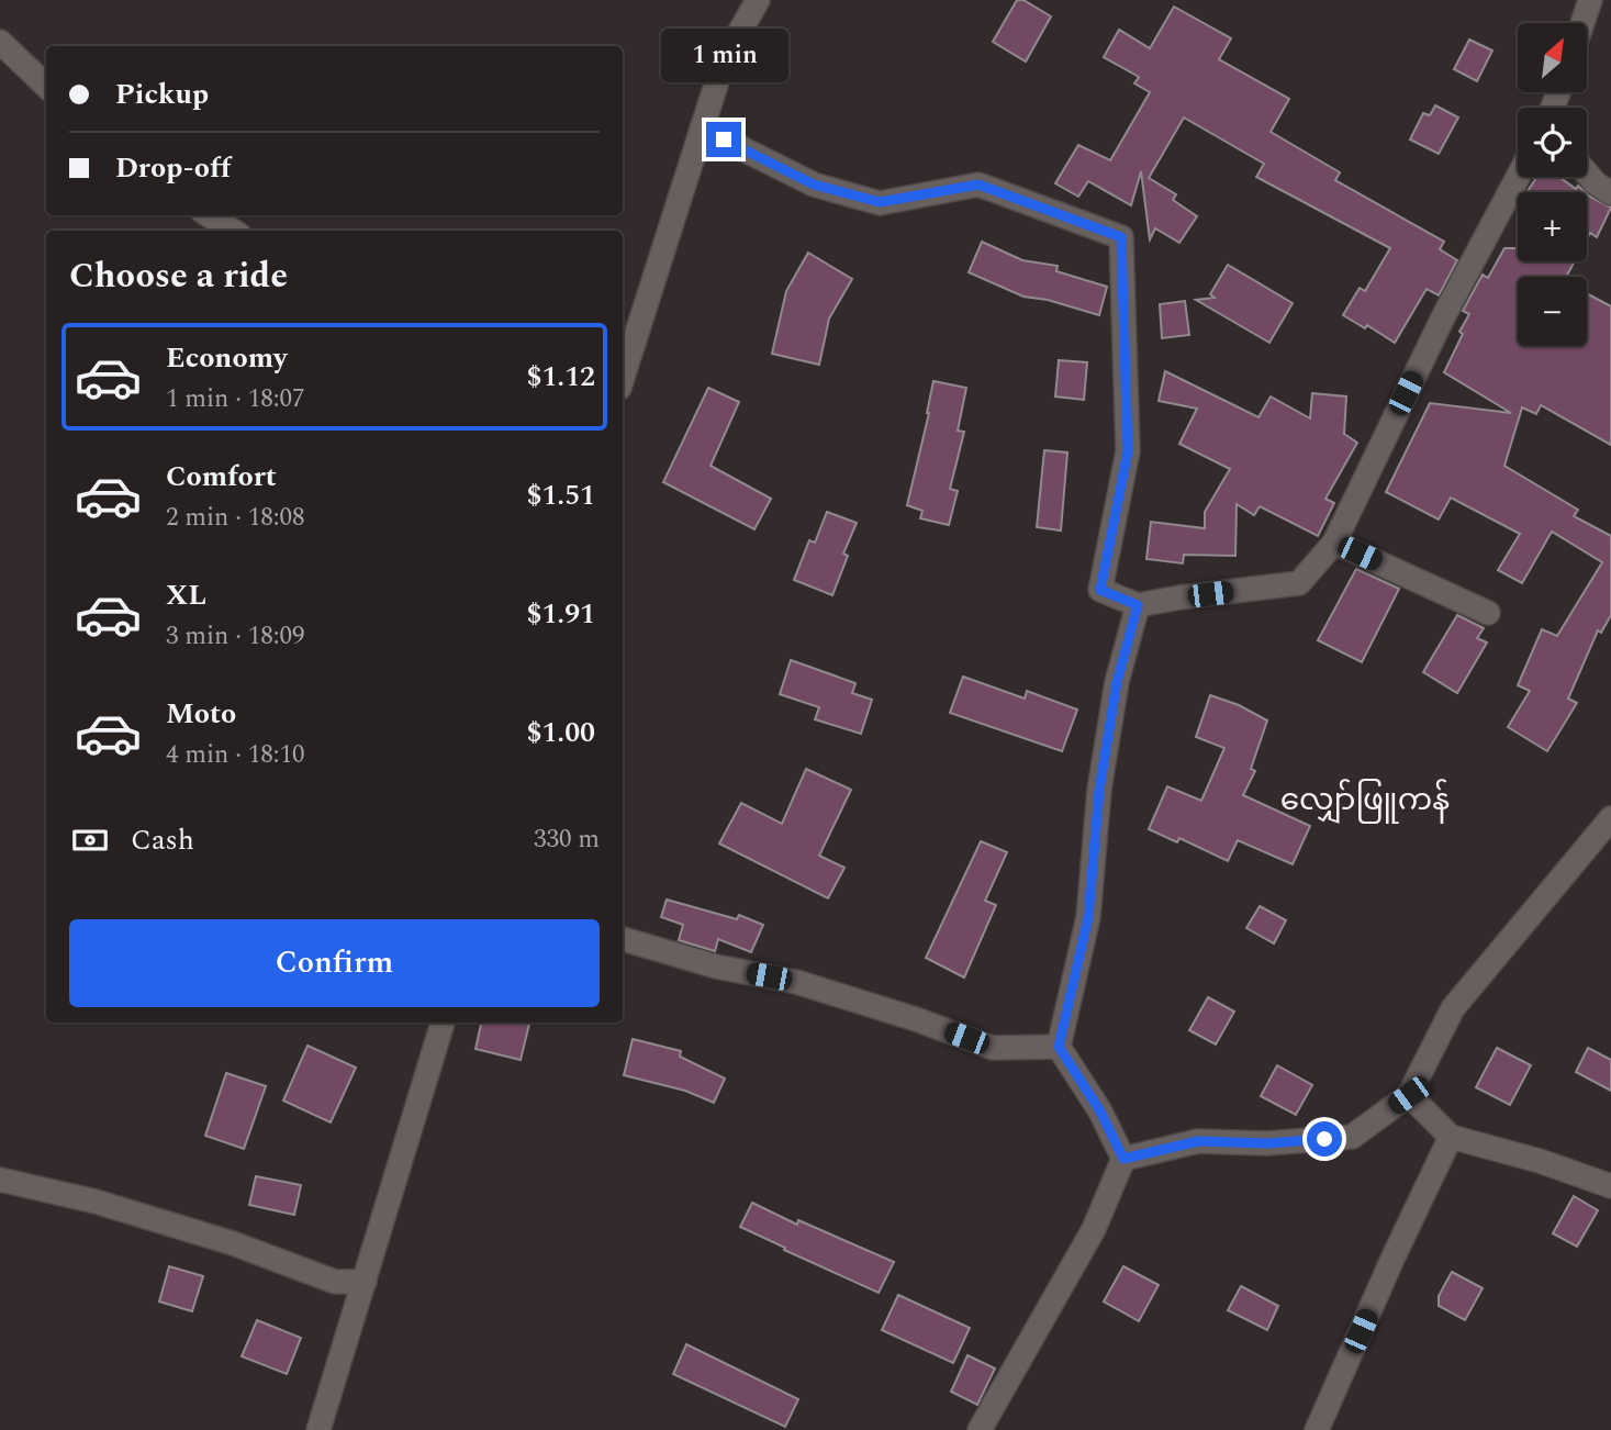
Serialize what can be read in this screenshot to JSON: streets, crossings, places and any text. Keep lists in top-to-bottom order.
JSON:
{
  "districts": ["လျှော်ဖြူကန်"],
  "north": "top right",
  "page": {
    "map_buttons": ["+", "−"],
    "bubble": "1 min",
    "banner": ["Pickup", "Drop-off"],
    "heading": "Choose a ride",
    "list": [
      {
        "name": "Economy",
        "note": "1 min · 18:07",
        "value": "$1.12"
      },
      {
        "name": "Comfort",
        "note": "2 min · 18:08",
        "value": "$1.51"
      },
      {
        "name": "XL",
        "note": "3 min · 18:09",
        "value": "$1.91"
      },
      {
        "name": "Moto",
        "note": "4 min · 18:10",
        "value": "$1.00"
      }
    ],
    "pay": ["Cash", "330 m"],
    "buttons": "Confirm"
  }
}
